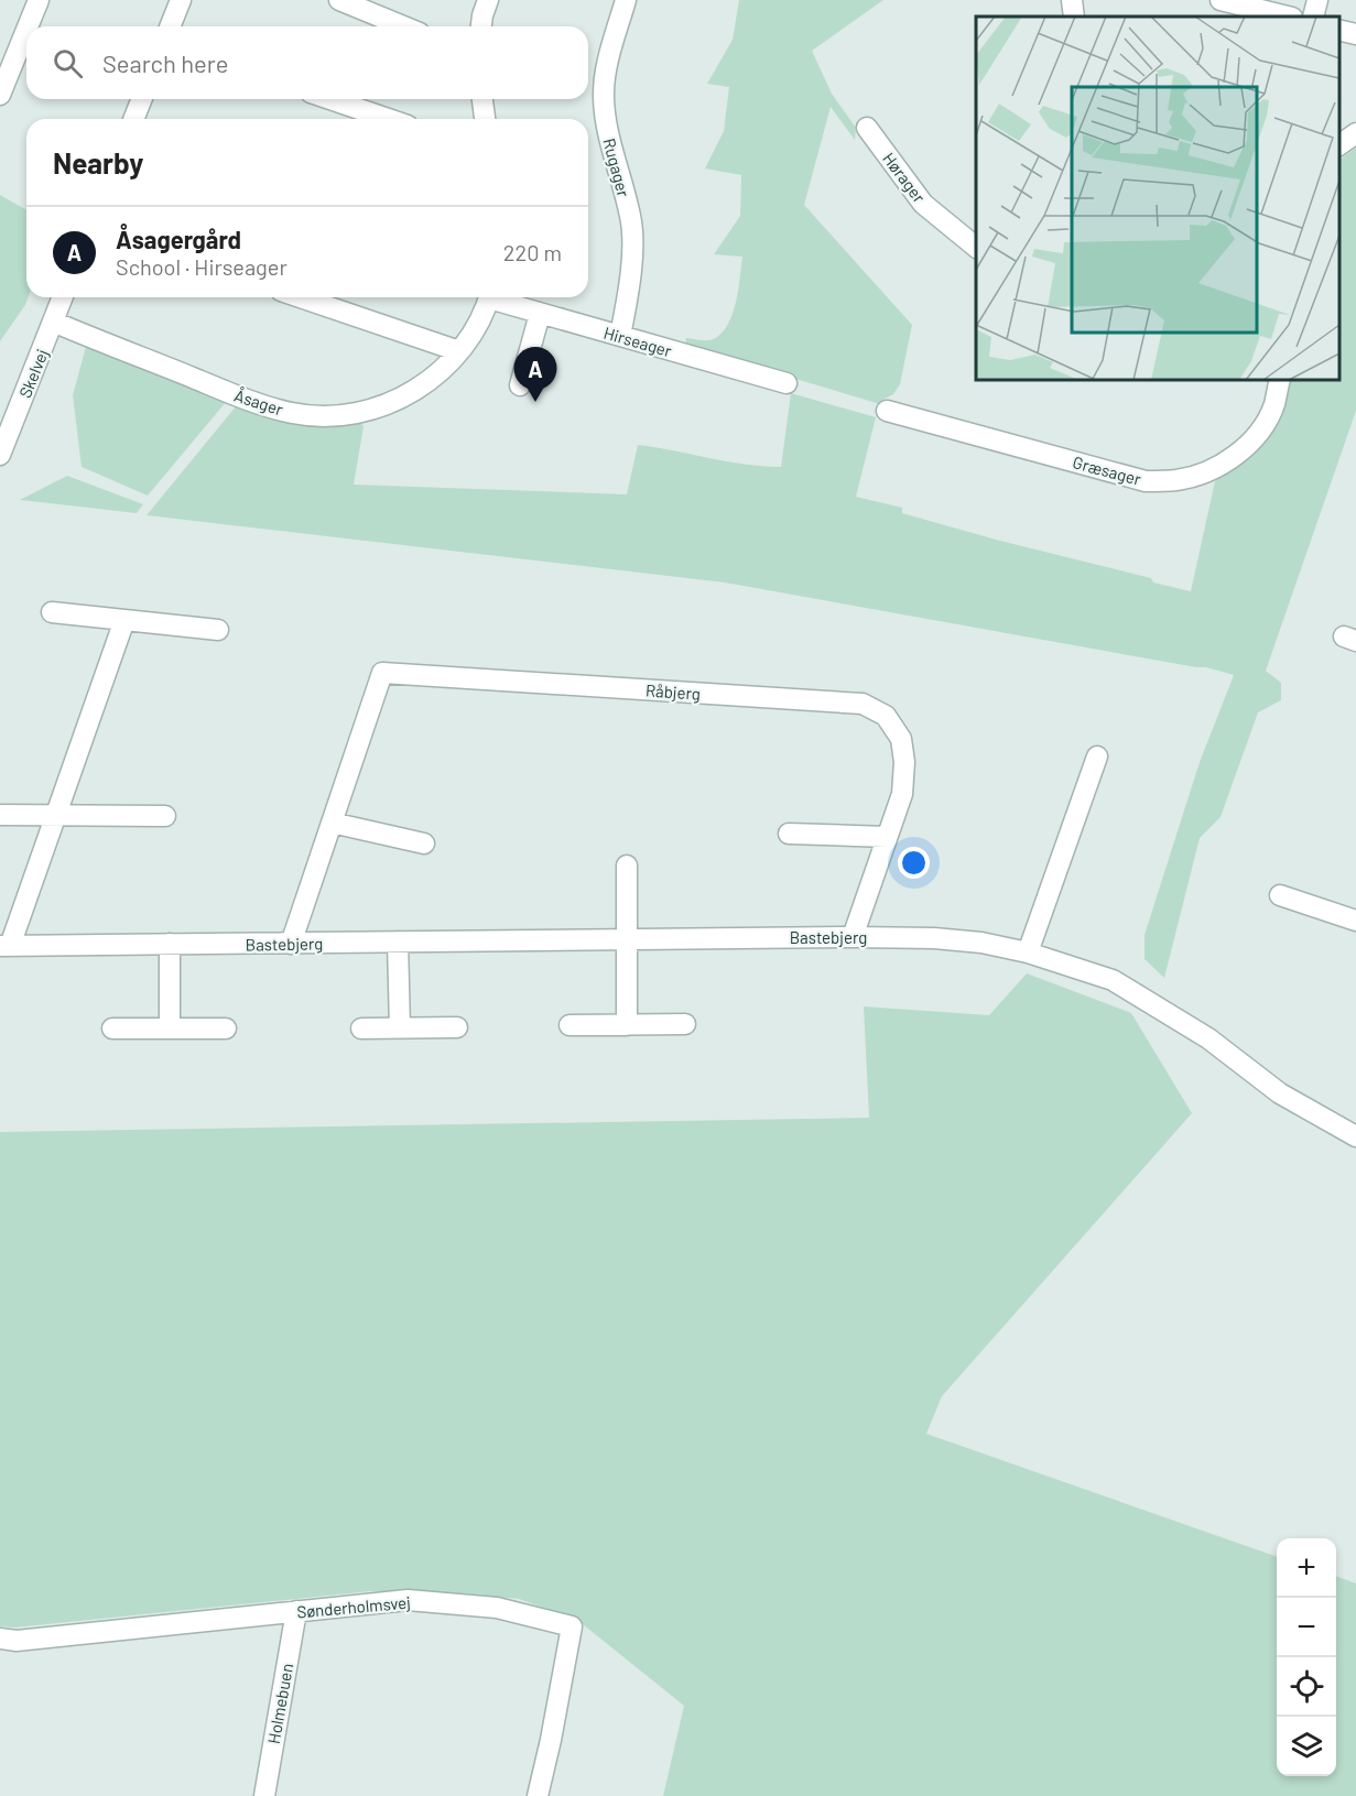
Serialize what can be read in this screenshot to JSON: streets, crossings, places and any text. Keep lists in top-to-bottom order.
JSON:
{
  "streets": {
    "street": [
      "Rugager",
      "Hørager",
      "Hirseager",
      "Skelvej",
      "Åsager",
      "Græsager",
      "Råbjerg",
      "Bastebjerg",
      "Sønderholmsvej",
      "Holmebuen"
    ]
  },
  "crossings": [
    ["Rugager", "Hirseager"],
    ["Skelvej", "Åsager"],
    ["Råbjerg", "Bastebjerg"],
    ["Sønderholmsvej", "Holmebuen"]
  ],
  "page": {
    "search": "Search here",
    "heading": "Nearby",
    "list": [
      {
        "mark": "A",
        "name": "Åsagergård",
        "note": "School · Hirseager",
        "value": "220 m"
      }
    ],
    "pins": "A",
    "map_buttons": ["+", "−"]
  }
}
